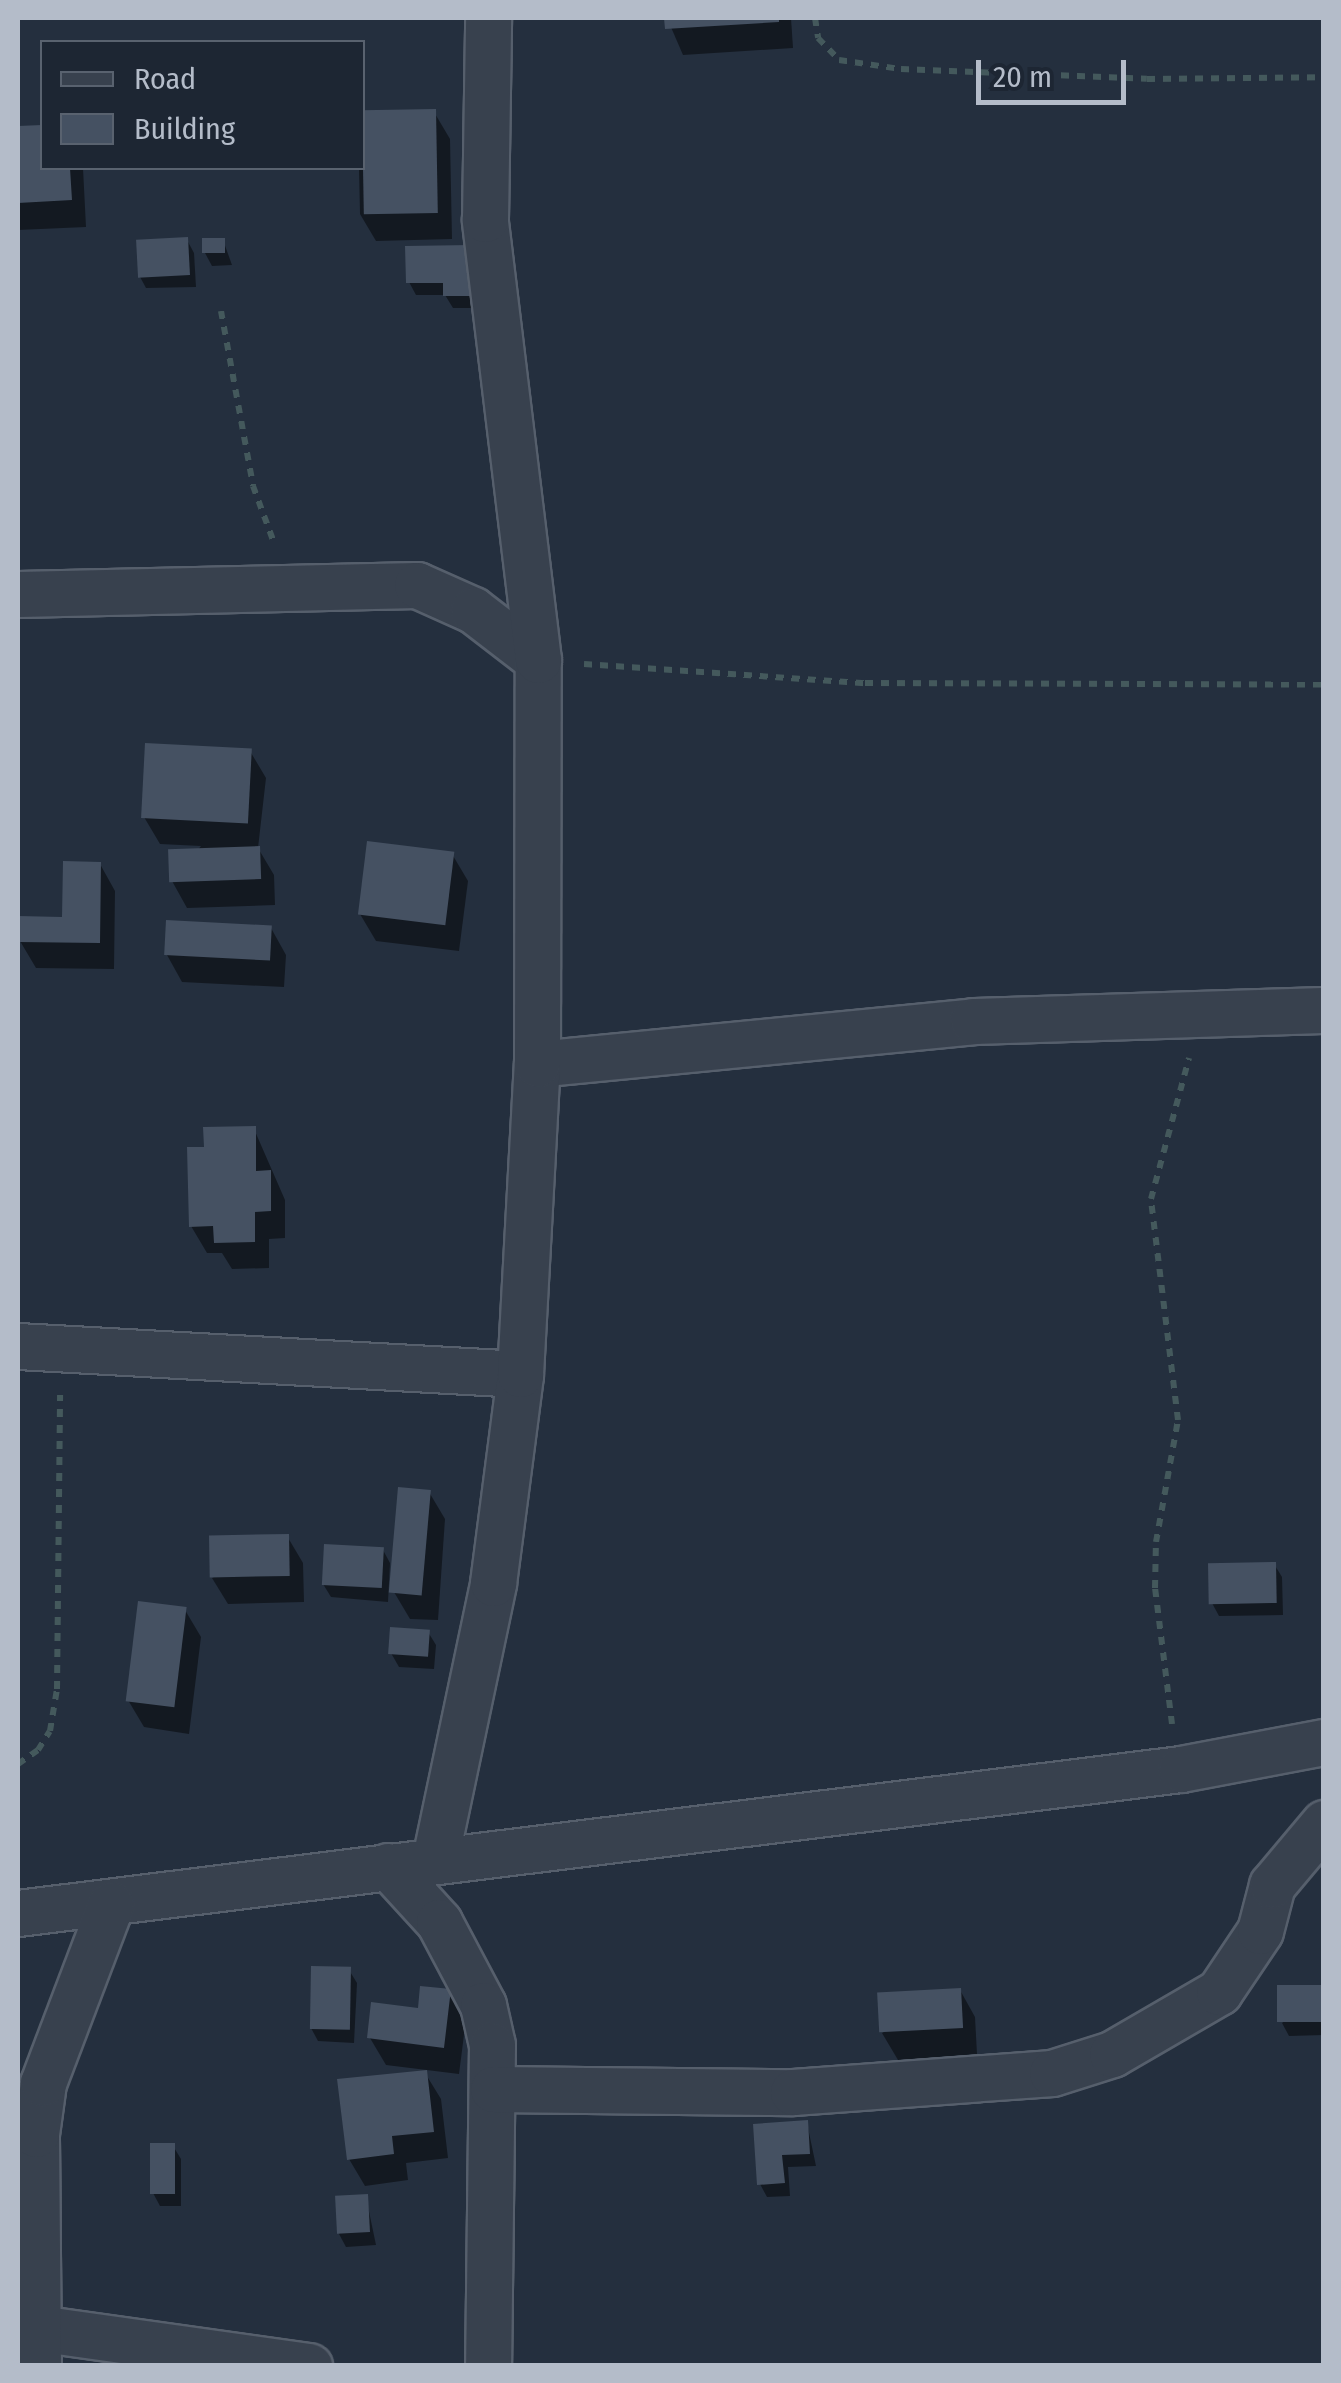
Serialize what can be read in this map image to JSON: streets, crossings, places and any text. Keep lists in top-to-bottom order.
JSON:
{
  "legend": ["Road", "Building"],
  "scale_bar": "20 m"
}
